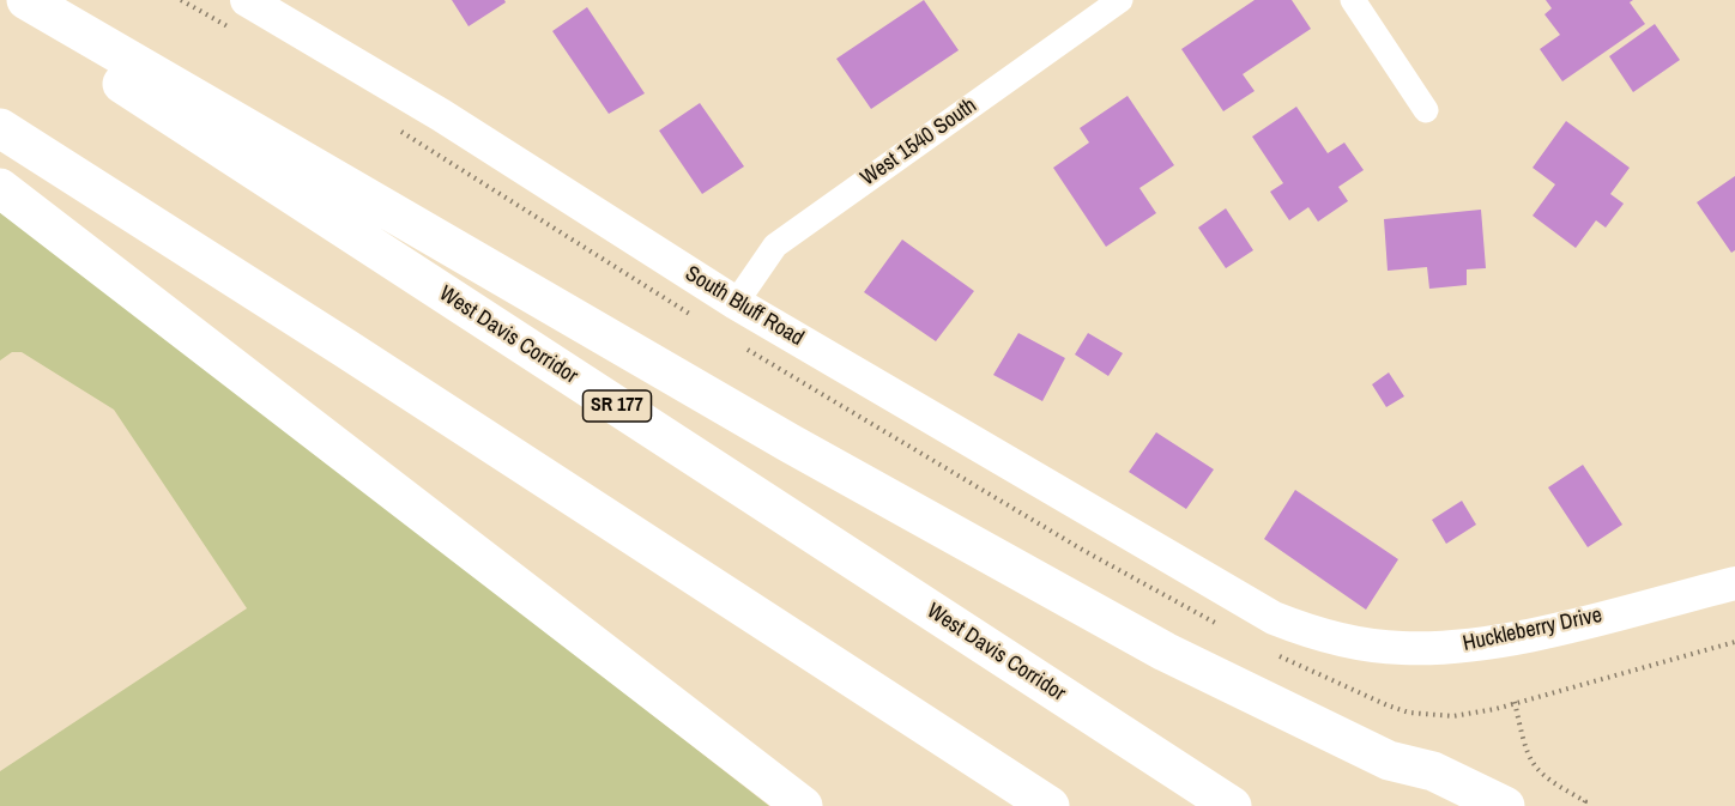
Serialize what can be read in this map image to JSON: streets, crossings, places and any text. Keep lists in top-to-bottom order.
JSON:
{
  "streets": {
    "highway": ["West Davis Corridor", "SR 177"],
    "street": ["West 1540 South", "South Bluff Road", "Huckleberry Drive"]
  },
  "crossings": [
    ["West 1540 South", "South Bluff Road"],
    ["South Bluff Road", "Huckleberry Drive"]
  ]
}
